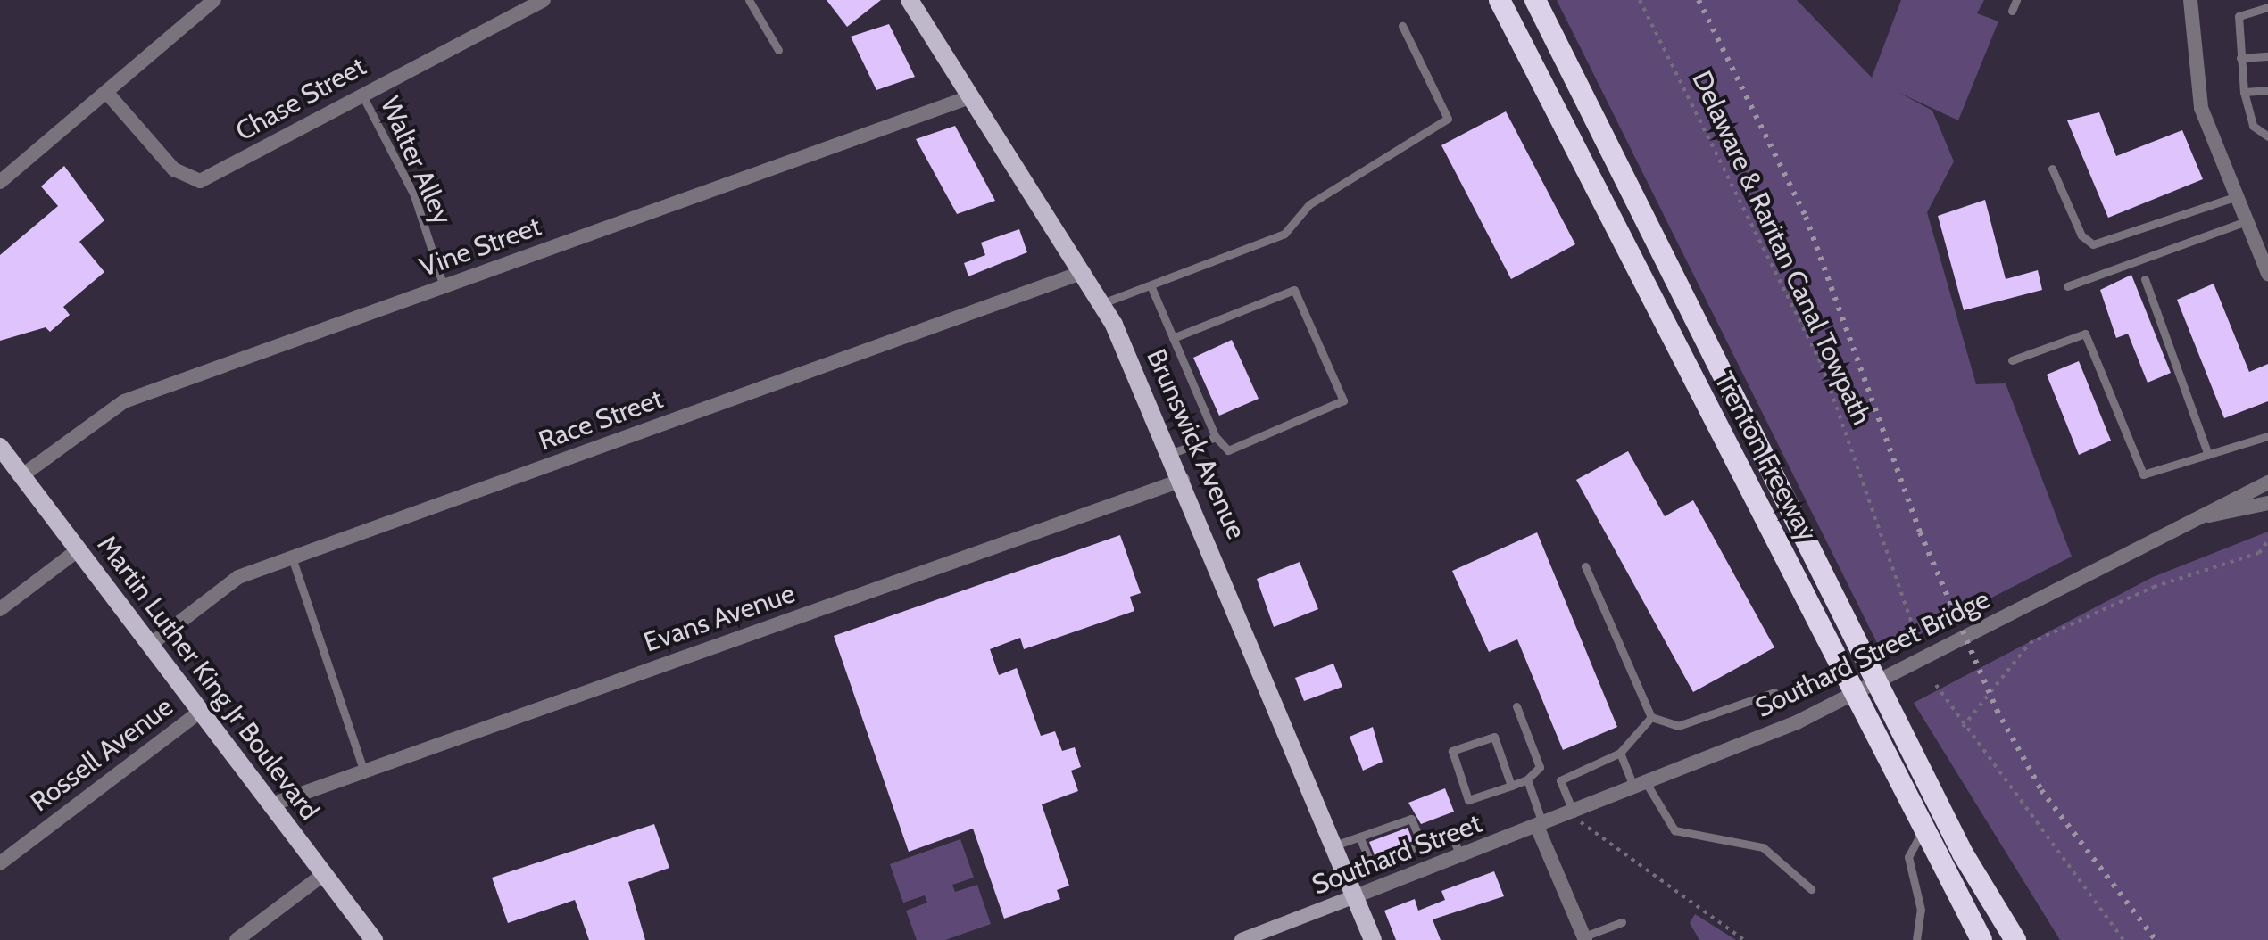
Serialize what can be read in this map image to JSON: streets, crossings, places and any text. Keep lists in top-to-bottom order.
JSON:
{
  "streets": {
    "highway": ["Trenton Freeway"],
    "main road": ["Brunswick Avenue", "Martin Luther King Jr Boulevard", "Southard Street"],
    "street": [
      "Chase Street",
      "Vine Street",
      "Race Street",
      "Evans Avenue",
      "Southard Street Bridge",
      "Rossell Avenue"
    ],
    "lane": ["Walter Alley"],
    "path": ["Delaware & Raritan Canal Towpath"]
  },
  "crossings": [
    ["Chase Street", "Walter Alley"],
    ["Walter Alley", "Vine Street"],
    ["Vine Street", "Brunswick Avenue"],
    ["Vine Street", "Martin Luther King Jr Boulevard"],
    ["Race Street", "Brunswick Avenue"],
    ["Race Street", "Martin Luther King Jr Boulevard"],
    ["Brunswick Avenue", "Evans Avenue"],
    ["Brunswick Avenue", "Southard Street"],
    ["Evans Avenue", "Martin Luther King Jr Boulevard"],
    ["Southard Street Bridge", "Southard Street"],
    ["Martin Luther King Jr Boulevard", "Rossell Avenue"]
  ]
}
